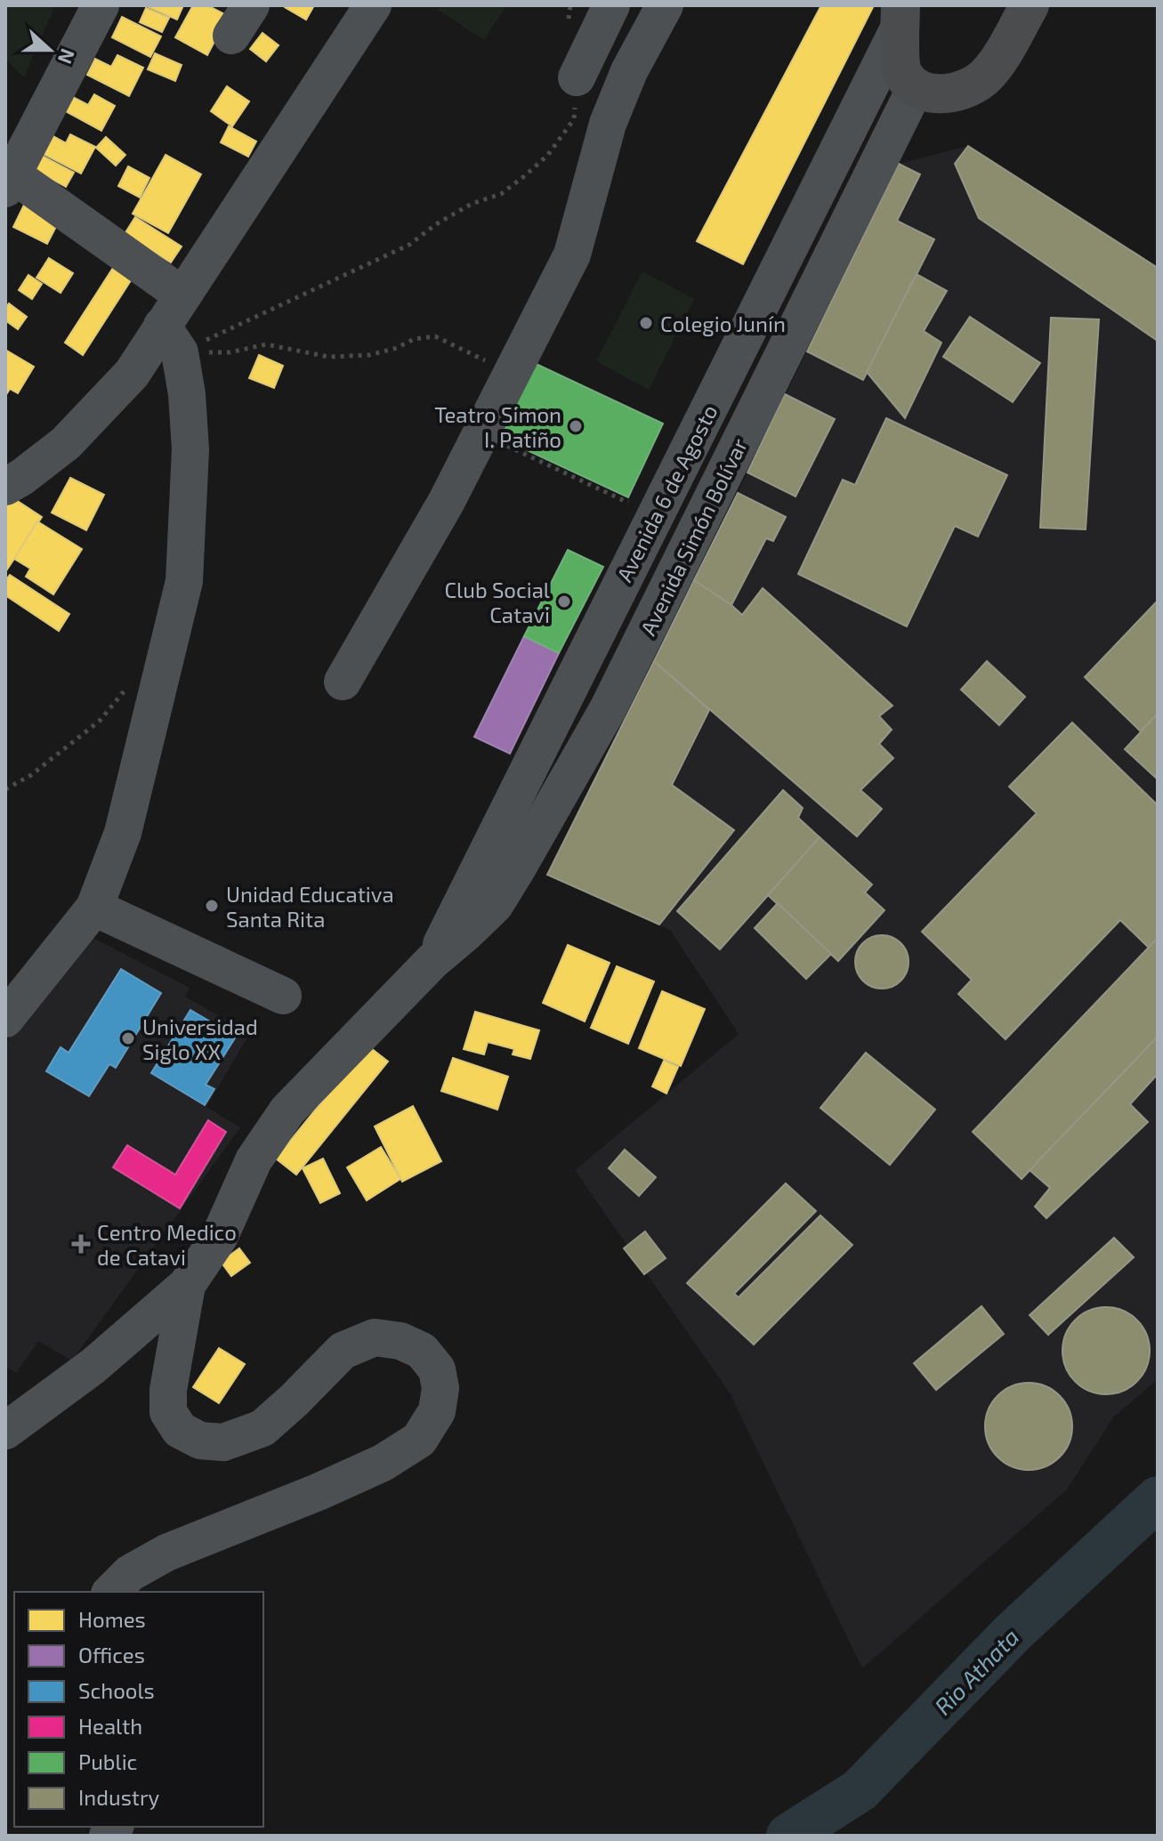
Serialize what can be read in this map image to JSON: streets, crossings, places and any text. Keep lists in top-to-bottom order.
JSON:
{
  "streets": {
    "street": ["Avenida 6 de Agosto", "Avenida Simón Bolívar"]
  },
  "crossings": [
    ["Avenida 6 de Agosto", "Avenida Simón Bolívar"]
  ],
  "water": ["Rio Athata"],
  "places": {
    "other": [
      "Colegio Junín",
      "Teatro Simon I. Patiño",
      "Club Social Catavi",
      "Unidad Educativa Santa Rita",
      "Universidad Siglo XX"
    ],
    "health": ["Centro Medico de Catavi"]
  },
  "legend": [
    "Homes",
    "Offices",
    "Schools",
    "Health",
    "Public",
    "Industry"
  ],
  "north": "right"
}
